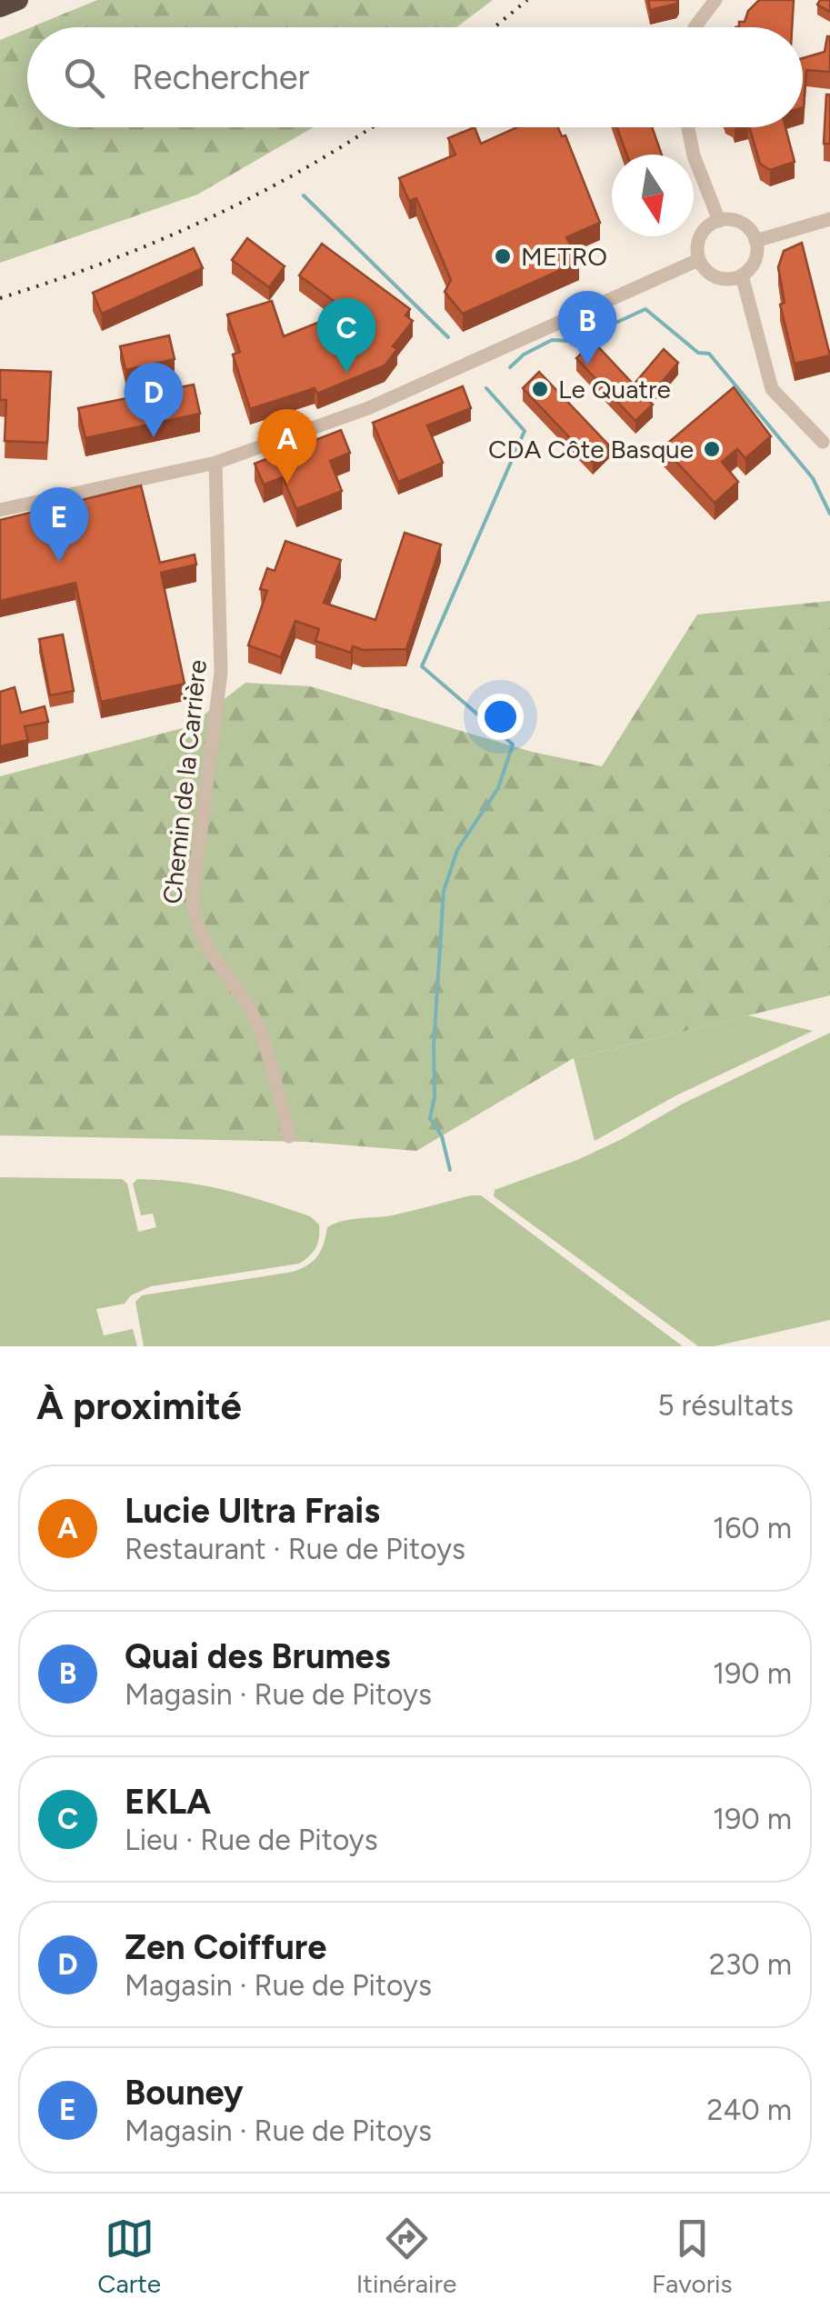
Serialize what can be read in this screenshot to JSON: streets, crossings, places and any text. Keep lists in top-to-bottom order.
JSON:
{
  "streets": {
    "street": ["Chemin de la Carrière"]
  },
  "places": ["METRO", "Le Quatre", "CDA Côte Basque"],
  "north": "bottom",
  "page": {
    "search": "Rechercher",
    "pins": [
      "B",
      "C",
      "D",
      "A",
      "E"
    ],
    "heading": ["À proximité", "5 résultats"],
    "list": [
      {
        "mark": "A",
        "name": "Lucie Ultra Frais",
        "note": "Restaurant · Rue de Pitoys",
        "value": "160 m"
      },
      {
        "mark": "B",
        "name": "Quai des Brumes",
        "note": "Magasin · Rue de Pitoys",
        "value": "190 m"
      },
      {
        "mark": "C",
        "name": "EKLA",
        "note": "Lieu · Rue de Pitoys",
        "value": "190 m"
      },
      {
        "mark": "D",
        "name": "Zen Coiffure",
        "note": "Magasin · Rue de Pitoys",
        "value": "230 m"
      },
      {
        "mark": "E",
        "name": "Bouney",
        "note": "Magasin · Rue de Pitoys",
        "value": "240 m"
      }
    ],
    "nav": ["Carte", "Itinéraire", "Favoris"]
  }
}
